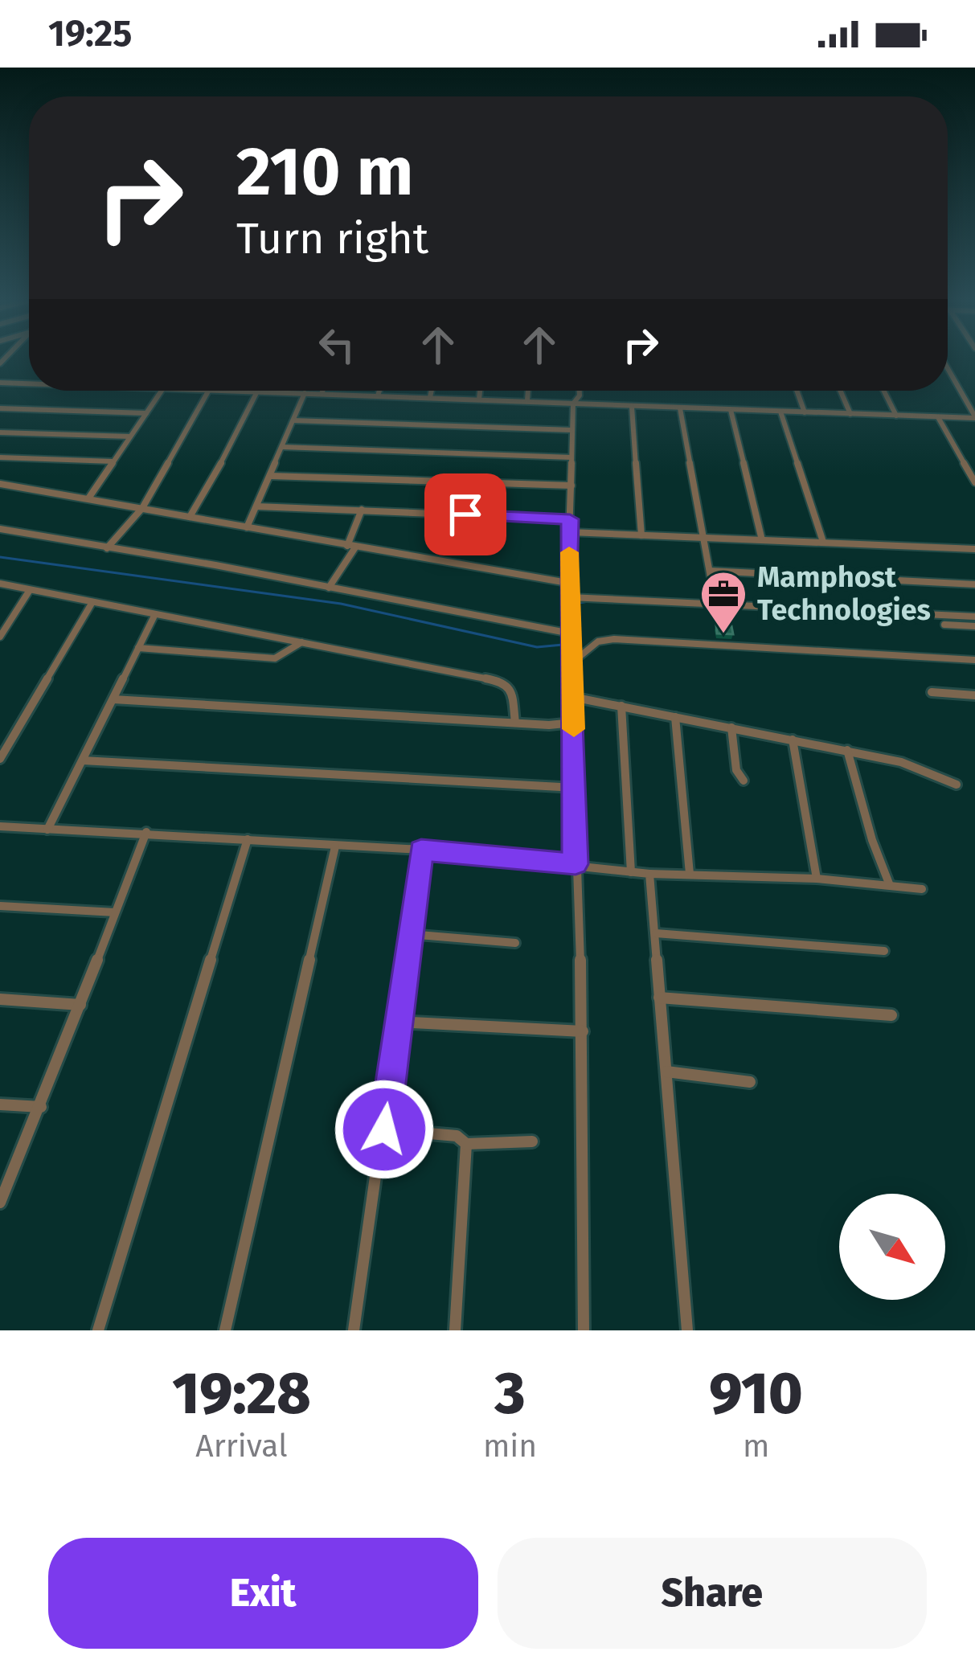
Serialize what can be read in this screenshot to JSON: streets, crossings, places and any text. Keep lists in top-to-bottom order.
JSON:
{
  "places": {
    "office": ["Mamphost Technologies"]
  },
  "north": "bottom right",
  "page": {
    "status": "19:25",
    "turn": ["210 m", "Turn right"],
    "eta": [
      "19:28",
      "Arrival",
      "3",
      "min",
      "910",
      "m"
    ],
    "buttons": ["Exit", "Share"]
  }
}
